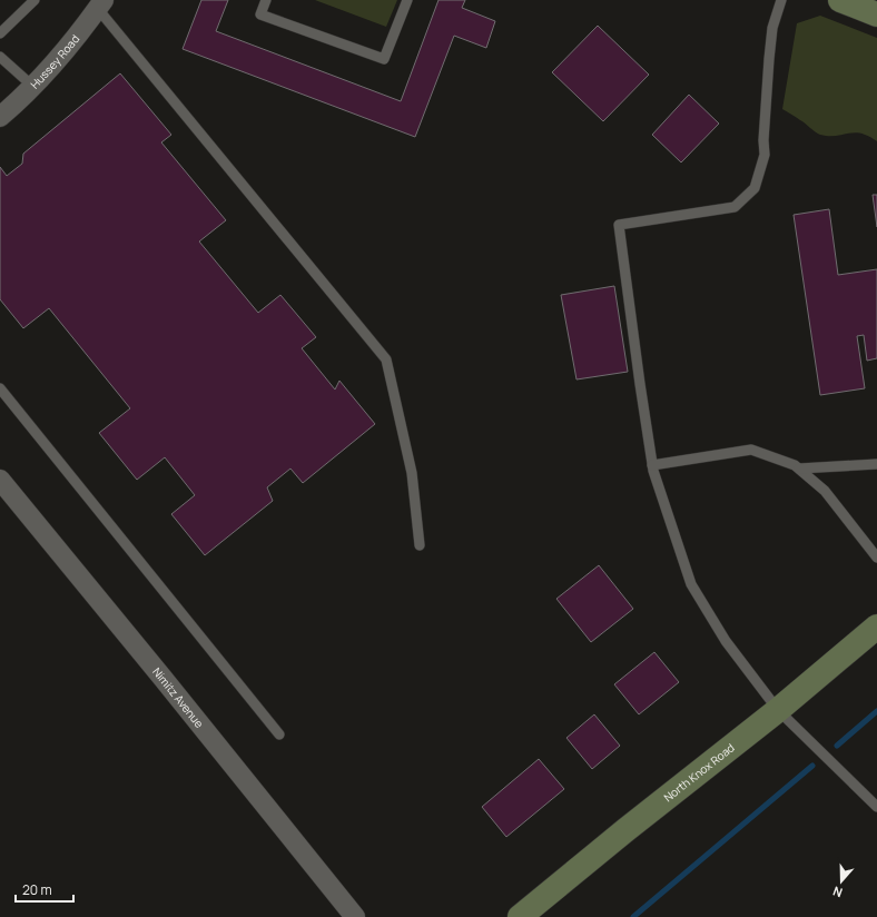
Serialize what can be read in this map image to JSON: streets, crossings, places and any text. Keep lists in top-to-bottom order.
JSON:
{
  "streets": {
    "street": ["Hussey Road", "Nimitz Avenue", "North Knox Road"]
  },
  "scale_bar": "20 m",
  "north": "bottom"
}
